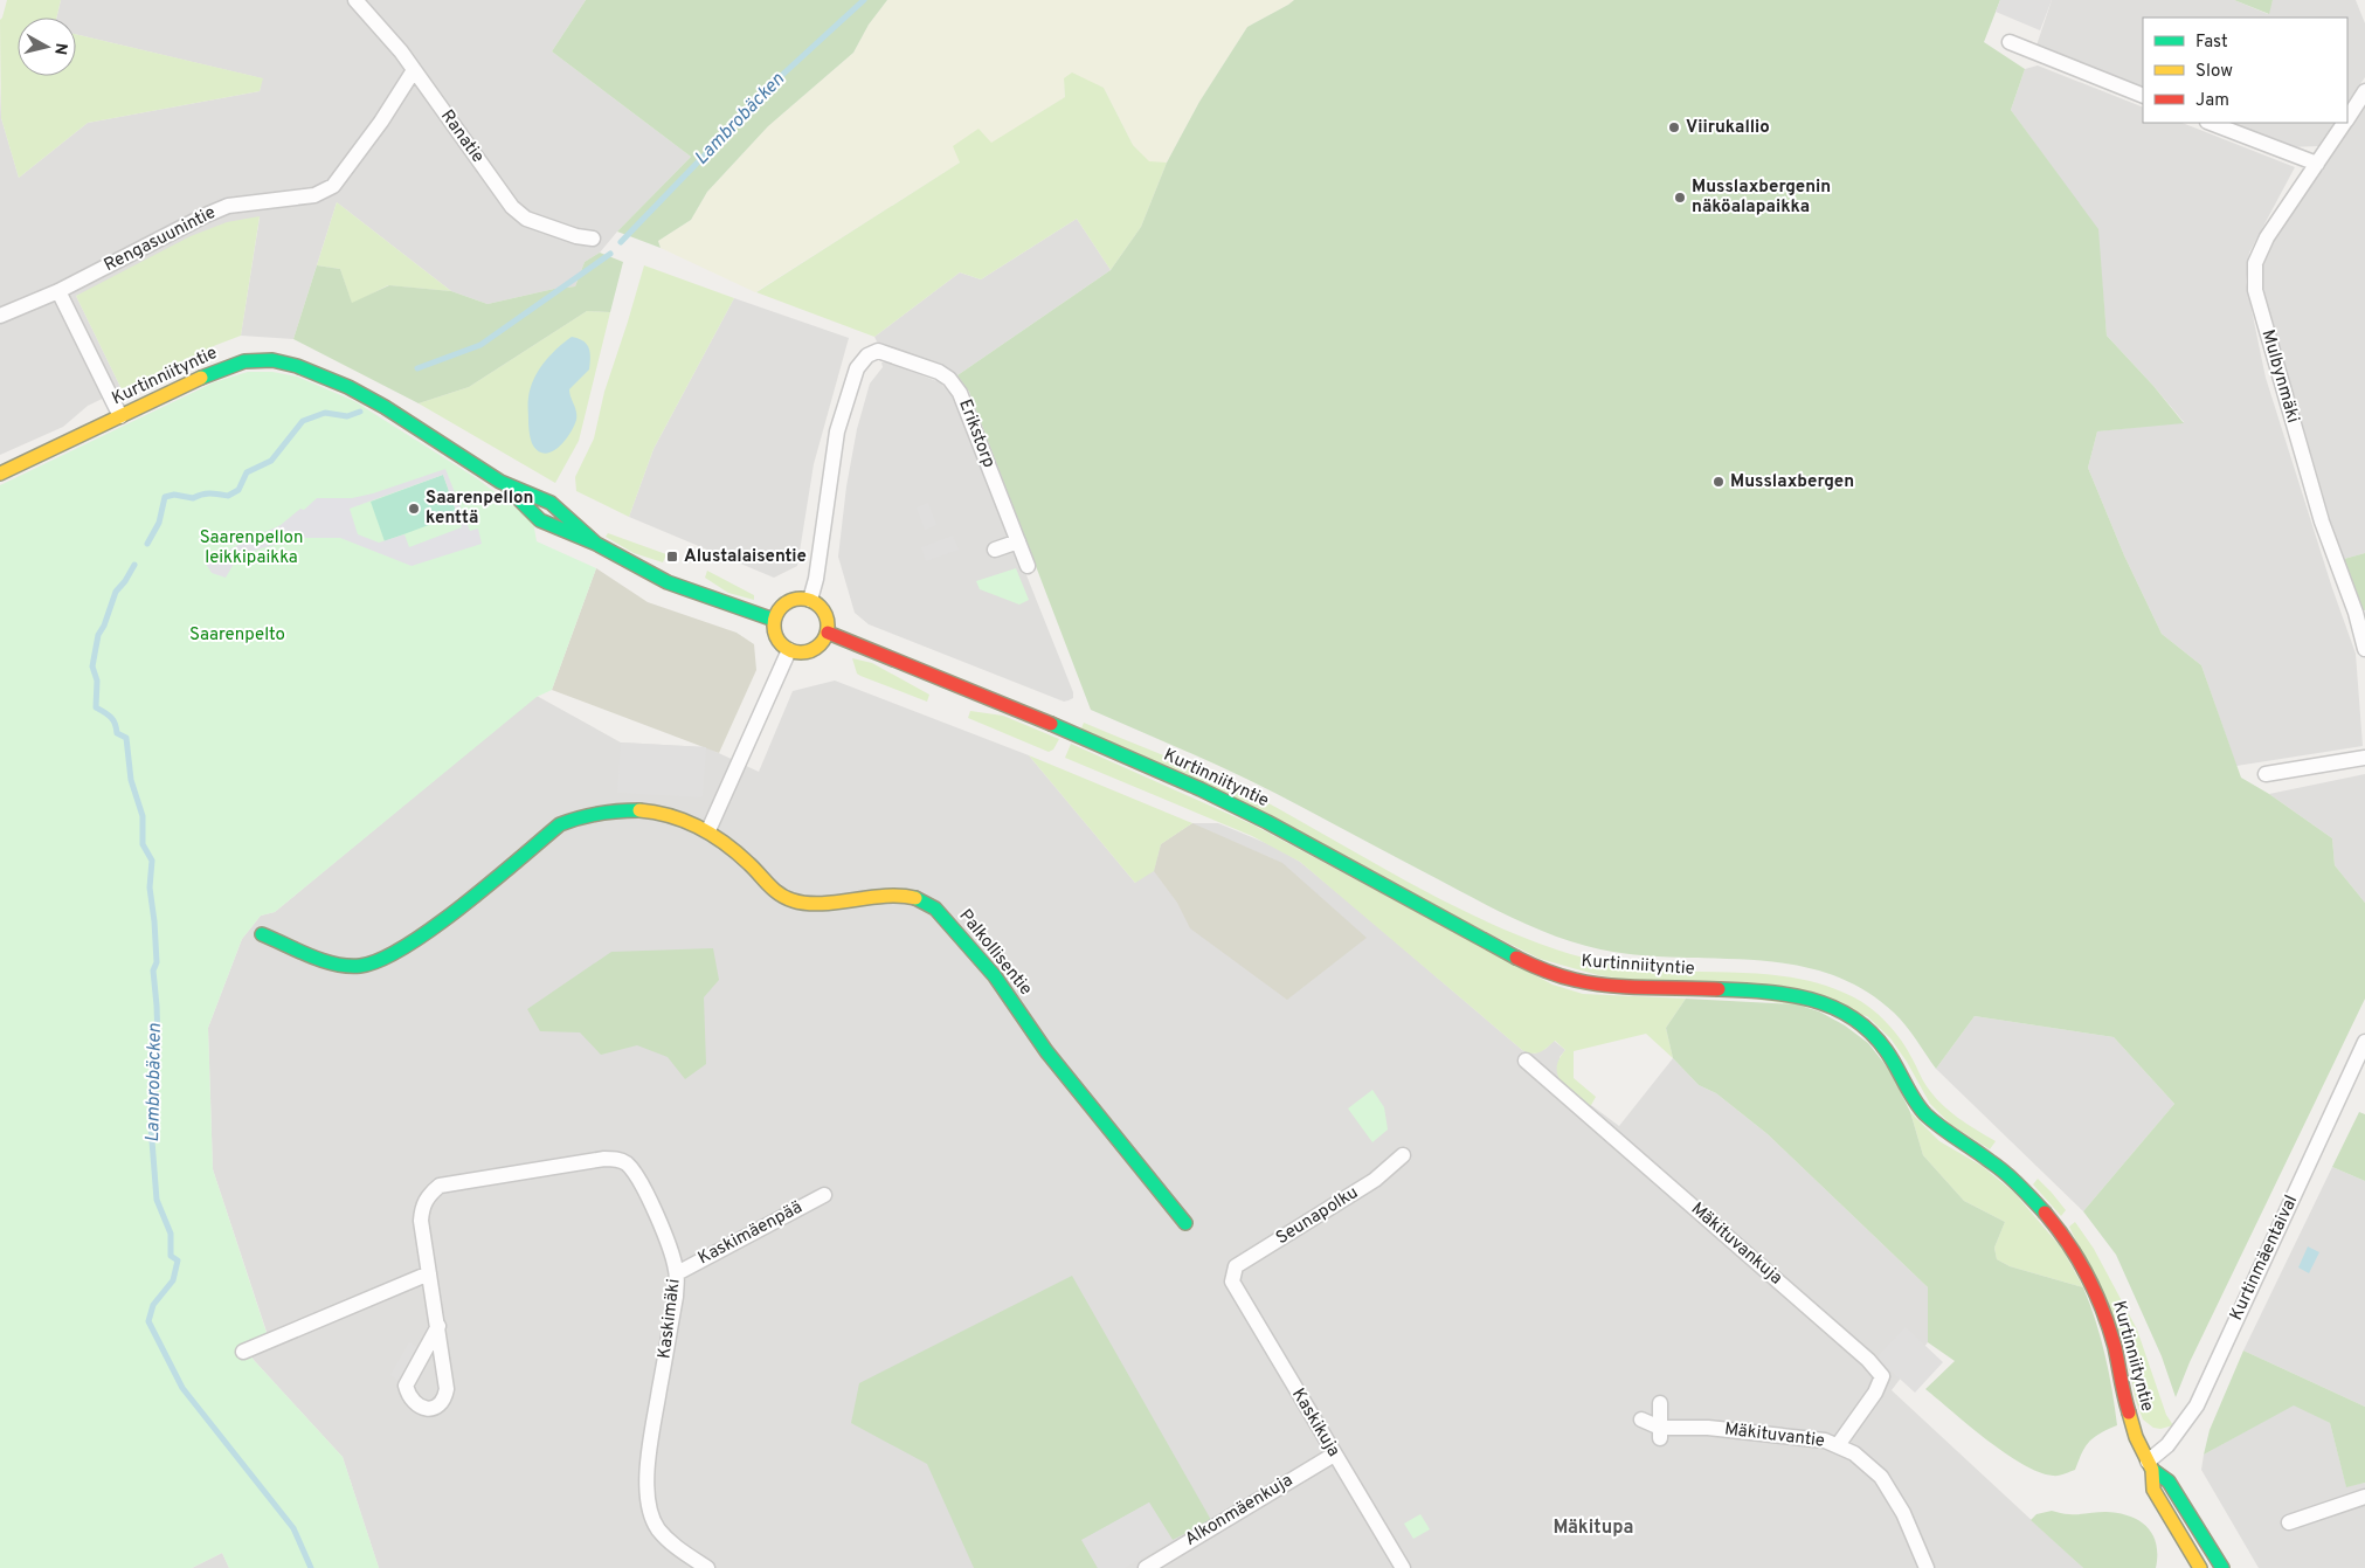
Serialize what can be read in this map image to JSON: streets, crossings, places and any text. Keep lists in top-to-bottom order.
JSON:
{
  "streets": {
    "street": [
      "Ranatie",
      "Rengasuunintie",
      "Kurtinniityntie",
      "Mulbynmäki",
      "Erikstorp",
      "Palkollisentie",
      "Seunapolku",
      "Kaskimäenpää",
      "Mäkituvankuja",
      "Kurtinmäentaival",
      "Kaskimäki",
      "Kaskikuja",
      "Mäkituvantie",
      "Alkonmäenkuja"
    ]
  },
  "crossings": [
    ["Ranatie", "Rengasuunintie"],
    ["Kurtinniityntie", "Erikstorp"],
    ["Kurtinniityntie", "Kurtinmäentaival"],
    ["Seunapolku", "Kaskikuja"],
    ["Kaskimäenpää", "Kaskimäki"],
    ["Mäkituvankuja", "Mäkituvantie"],
    ["Kaskikuja", "Alkonmäenkuja"]
  ],
  "districts": ["Mäkitupa"],
  "water": ["Lambrobäcken"],
  "parks": ["Saarenpellon leikkipaikka", "Saarenpelto"],
  "places": {
    "other": [
      "Viirukallio",
      "Musslaxbergenin näköalapaikka",
      "Musslaxbergen",
      "Saarenpellon kenttä"
    ],
    "transit": ["Alustalaisentie"]
  },
  "legend": ["Fast", "Slow", "Jam"],
  "north": "right"
}
